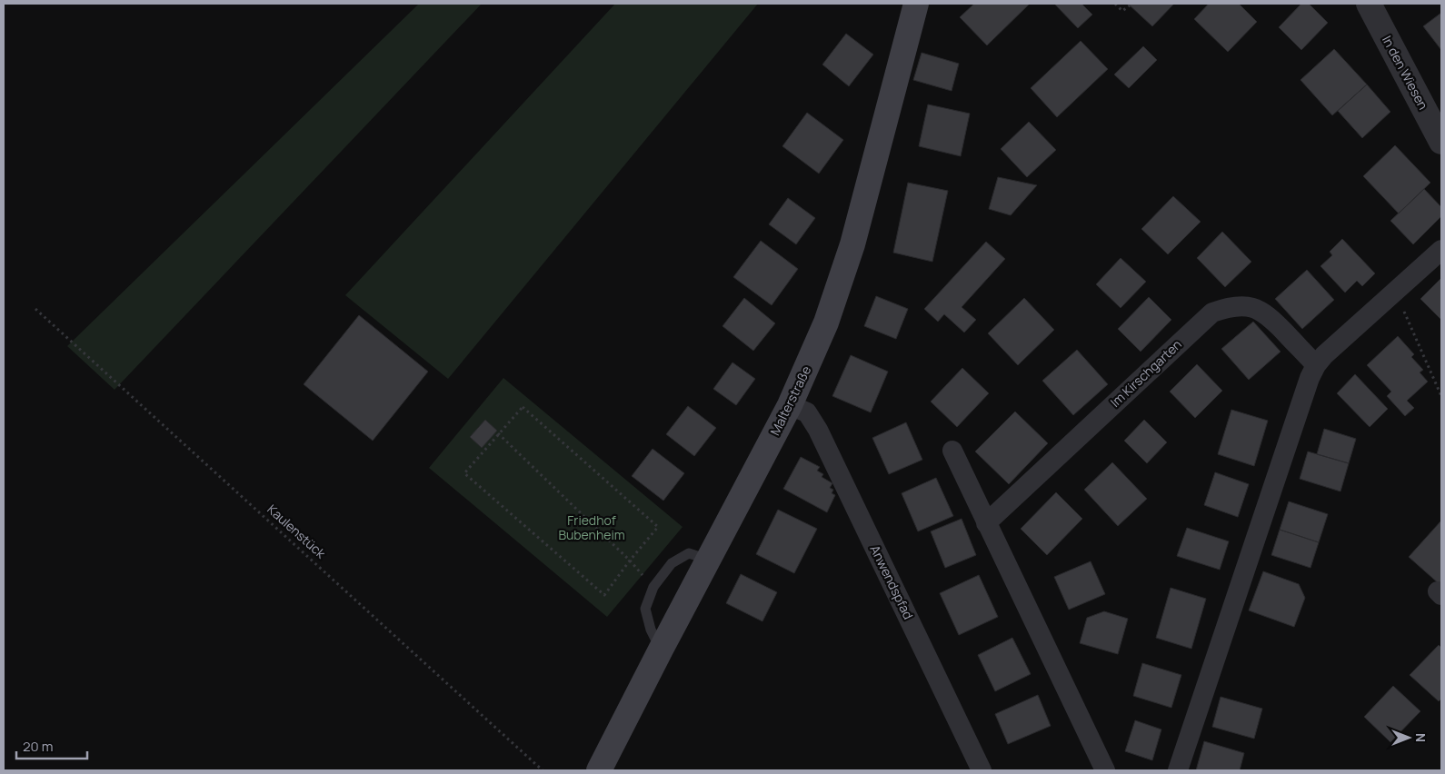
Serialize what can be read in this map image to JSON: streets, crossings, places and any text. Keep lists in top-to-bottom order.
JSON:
{
  "streets": {
    "main road": ["Malterstraße"],
    "street": ["In den Wiesen", "Im Kirschgarten", "Anwendspfad"],
    "path": ["Kaulenstück"]
  },
  "crossings": [
    ["Malterstraße", "Anwendspfad"]
  ],
  "parks": ["Friedhof Bubenheim"],
  "scale_bar": "20 m",
  "north": "right"
}
